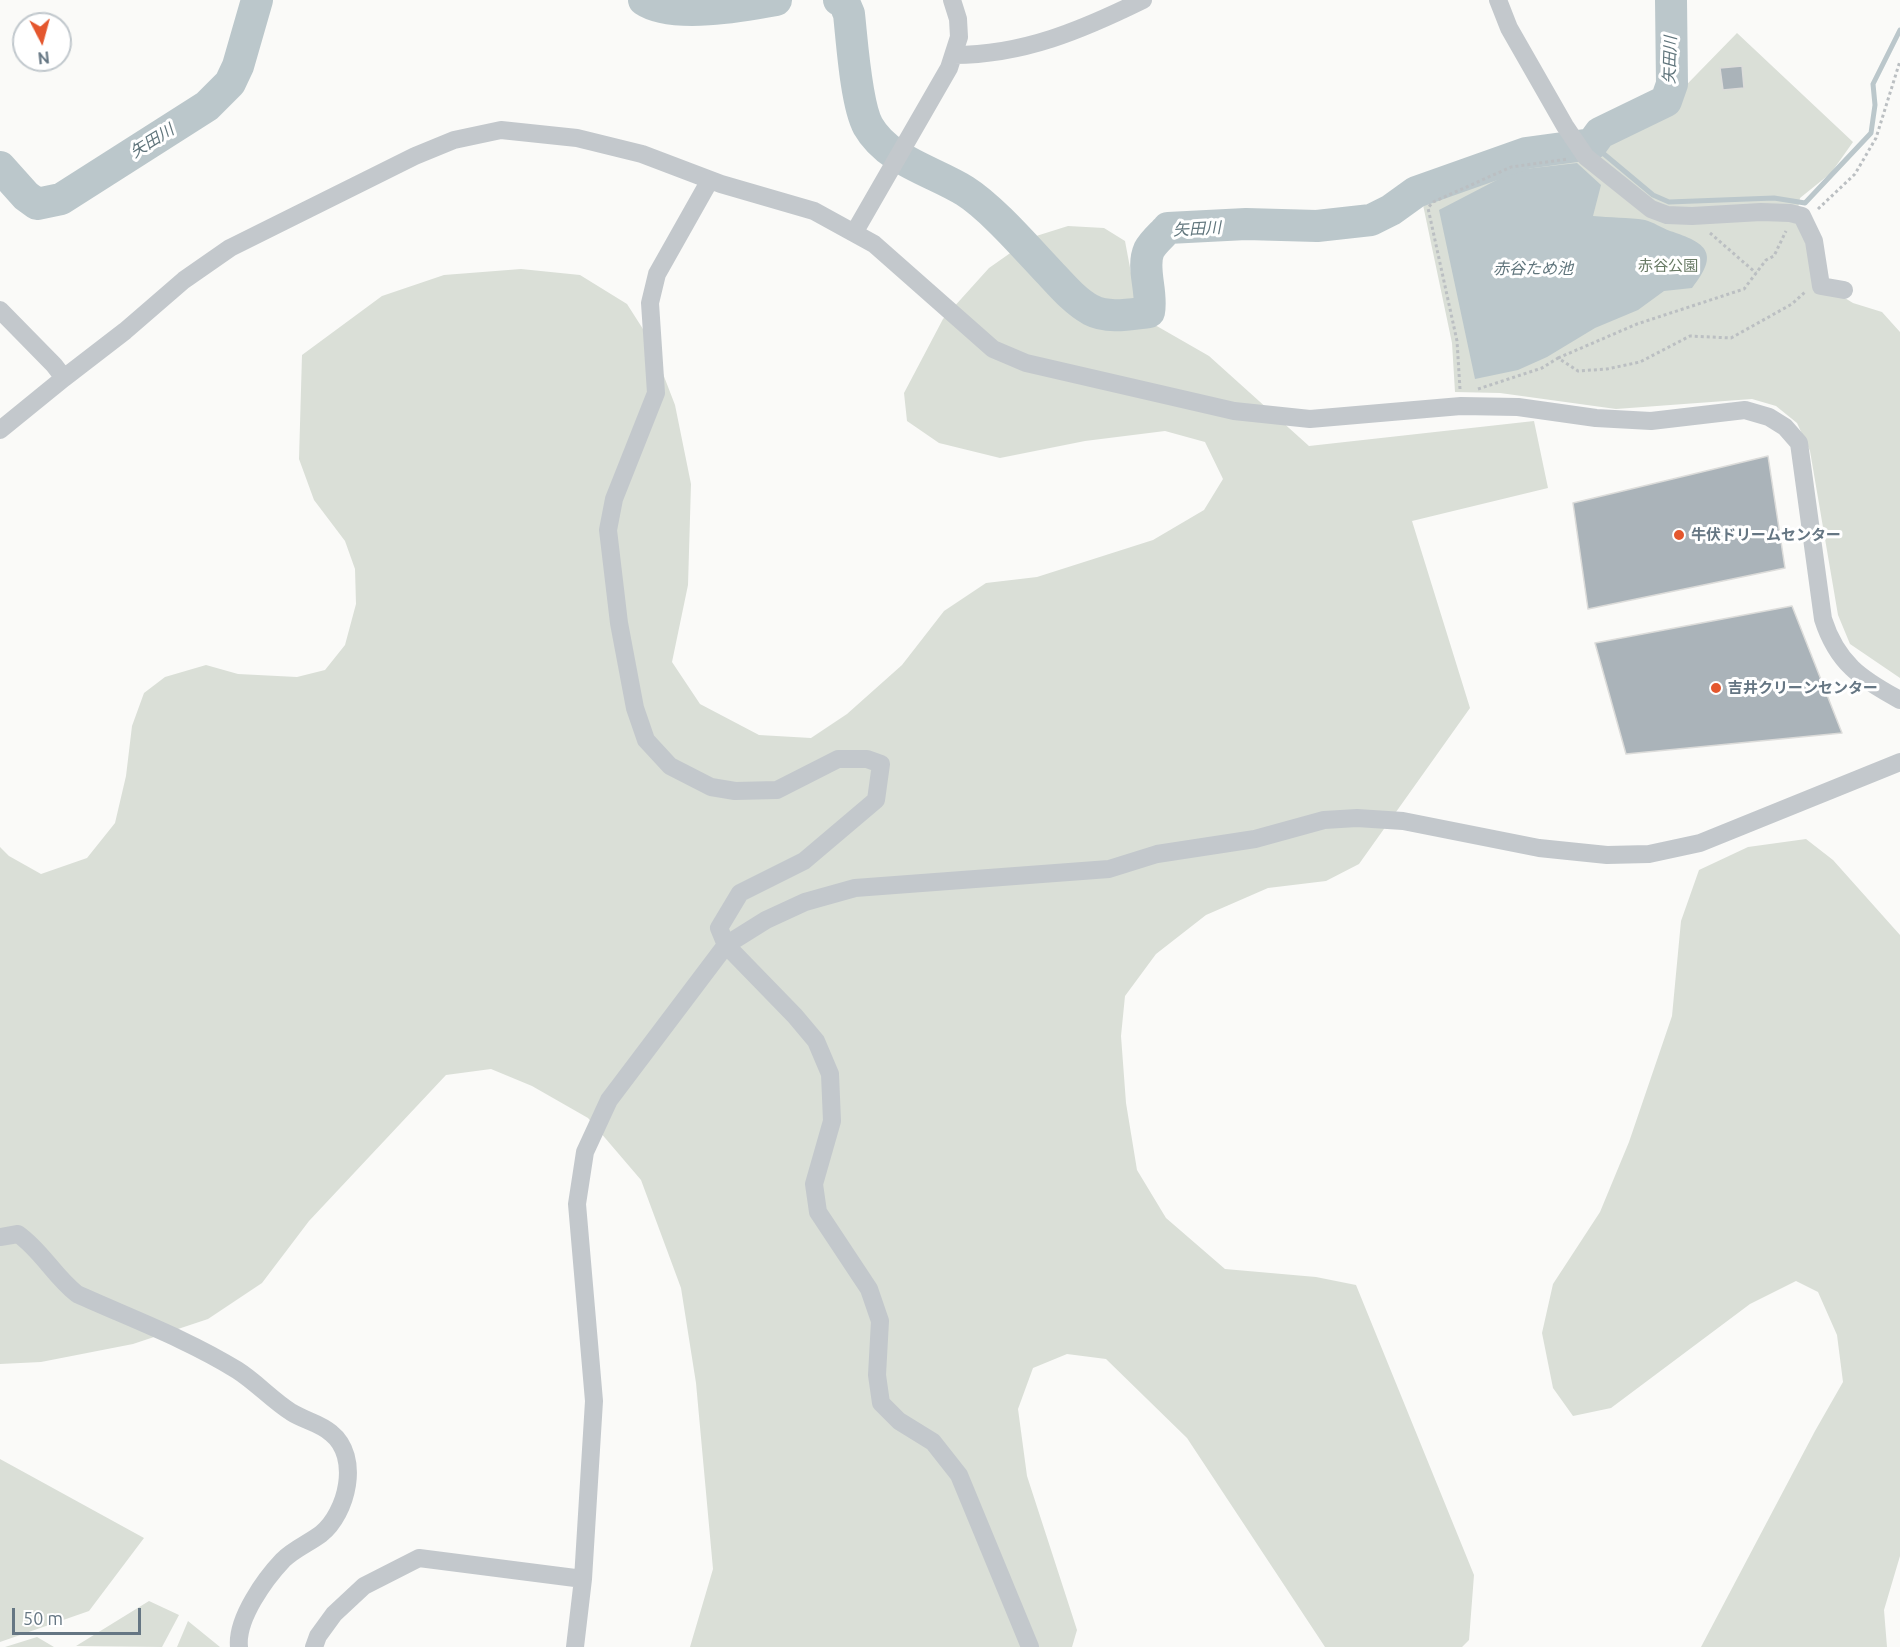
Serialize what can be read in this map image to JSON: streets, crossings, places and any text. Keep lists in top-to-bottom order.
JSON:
{
  "water": ["矢田川", "赤谷ため池"],
  "parks": ["赤谷公園"],
  "places": ["牛伏ドリームセンター", "吉井クリーンセンター"],
  "scale_bar": "50 m",
  "north": "bottom"
}
